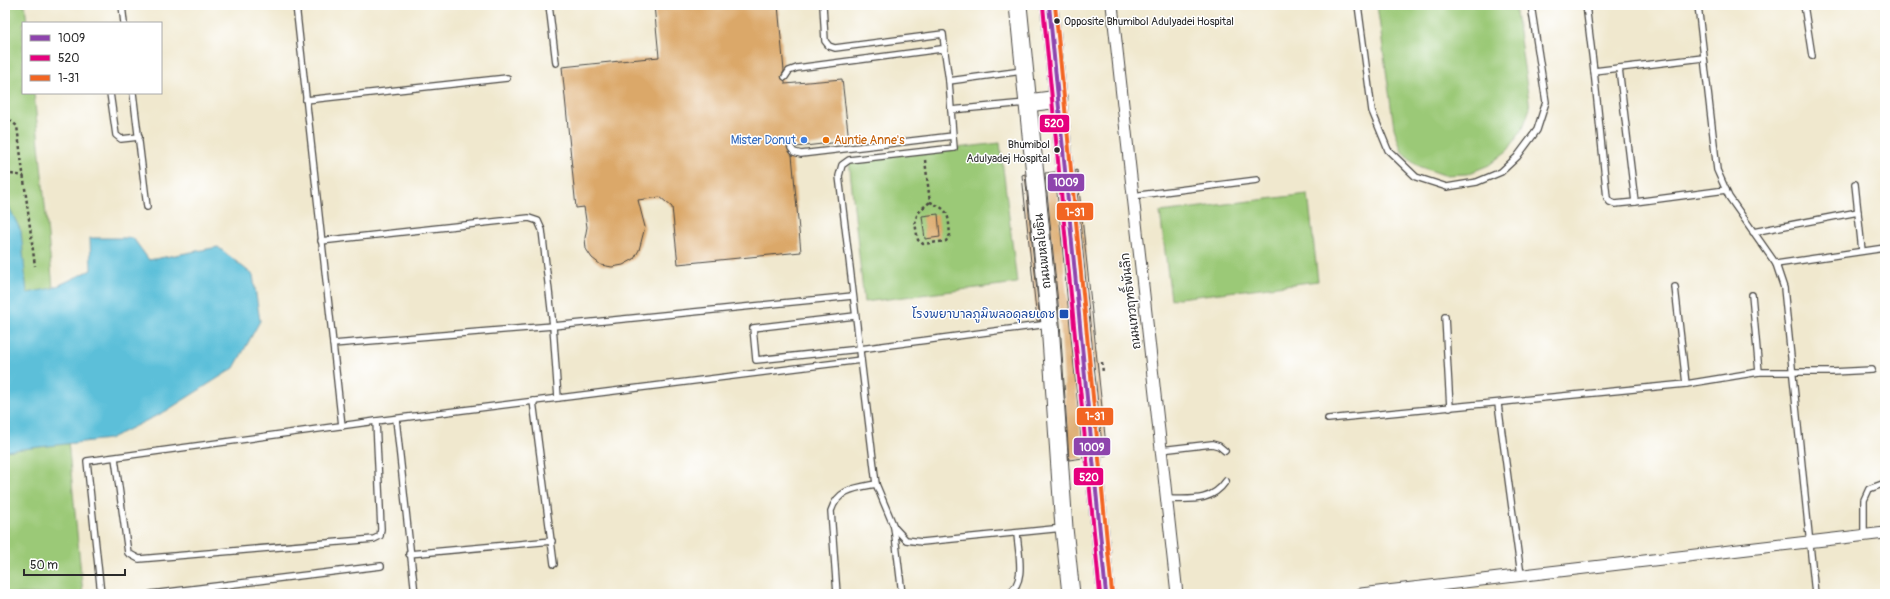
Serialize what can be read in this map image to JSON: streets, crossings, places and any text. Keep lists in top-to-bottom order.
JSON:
{
  "streets": {
    "main road": ["ถนนพหลโยธิน"],
    "street": ["ถนนเทวฤทธิ์พันลึก"]
  },
  "places": {
    "other": [
      "Opposite Bhumibol Adulyadei Hospital",
      "Mister Donut",
      "Auntie Anne's",
      "Bhumibol Adulyadej Hospital"
    ],
    "transit": ["โรงพยาบาลภูมิพลอดุลยเดช"]
  },
  "lines": ["transit line 1009", "transit line 1-31", "transit line 520"],
  "legend": ["1009", "520", "1-31"],
  "scale_bar": "50 m"
}
